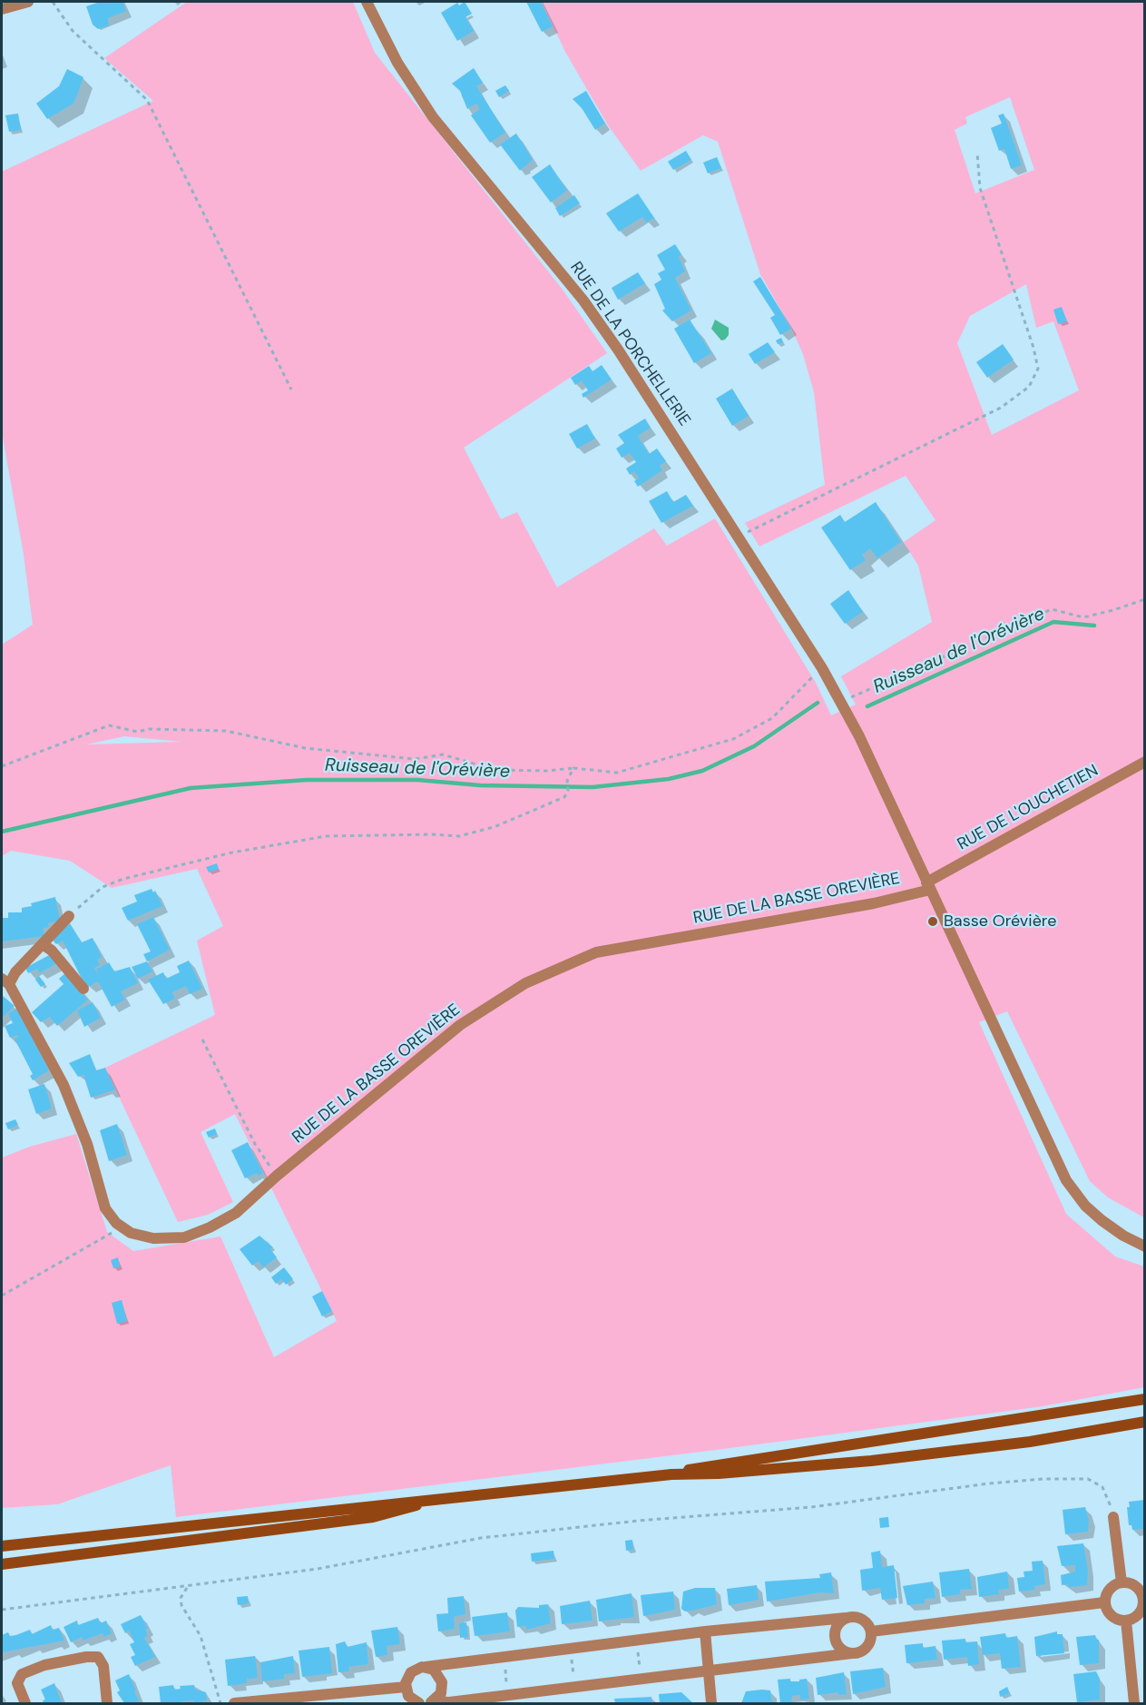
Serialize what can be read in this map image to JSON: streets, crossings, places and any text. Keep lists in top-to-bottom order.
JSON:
{
  "streets": {
    "street": ["RUE DE LA PORCHELLERIE", "RUE DE L'OUCHETIEN", "RUE DE LA BASSE OREVIÈRE"]
  },
  "crossings": [
    ["RUE DE LA PORCHELLERIE", "RUE DE L'OUCHETIEN"],
    ["RUE DE LA PORCHELLERIE", "RUE DE LA BASSE OREVIÈRE"],
    ["RUE DE L'OUCHETIEN", "RUE DE LA BASSE OREVIÈRE"]
  ],
  "water": ["Ruisseau de l'Orévière"],
  "places": ["Basse Orévière"]
}
